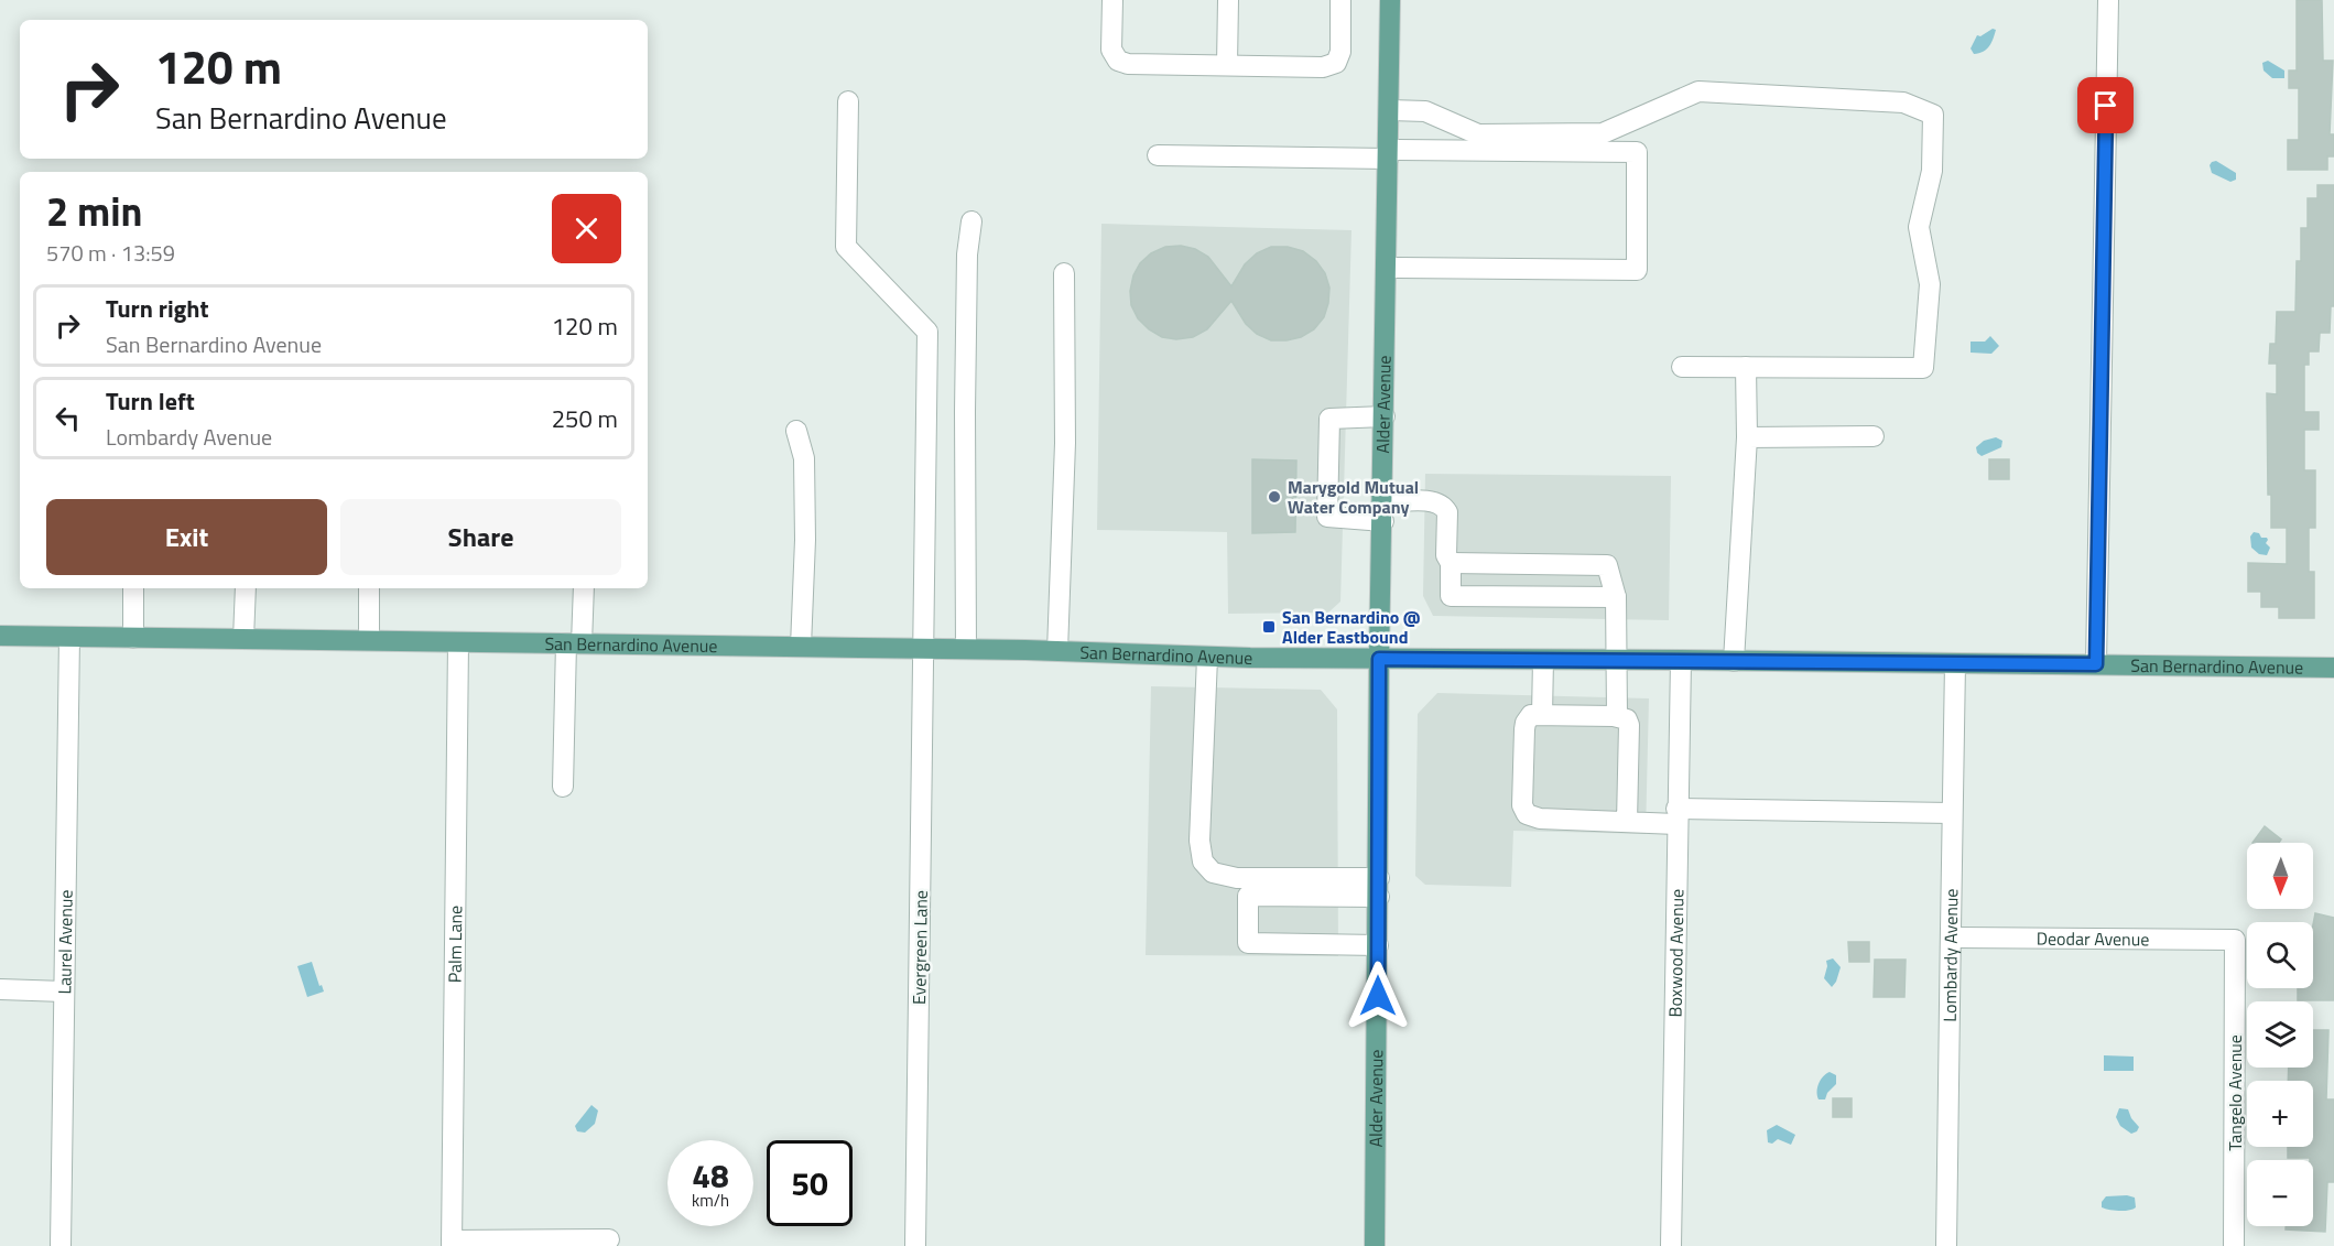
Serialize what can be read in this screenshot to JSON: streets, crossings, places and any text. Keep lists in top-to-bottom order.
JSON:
{
  "streets": {
    "main road": ["Alder Avenue", "San Bernardino Avenue"],
    "street": [
      "Deodar Avenue",
      "Laurel Avenue",
      "Palm Lane",
      "Evergreen Lane",
      "Boxwood Avenue",
      "Lombardy Avenue",
      "Tangelo Avenue"
    ]
  },
  "crossings": [
    ["Alder Avenue", "San Bernardino Avenue"],
    ["San Bernardino Avenue", "Laurel Avenue"],
    ["San Bernardino Avenue", "Palm Lane"],
    ["San Bernardino Avenue", "Evergreen Lane"],
    ["San Bernardino Avenue", "Boxwood Avenue"],
    ["San Bernardino Avenue", "Lombardy Avenue"],
    ["Deodar Avenue", "Lombardy Avenue"],
    ["Deodar Avenue", "Tangelo Avenue"]
  ],
  "places": {
    "other": ["Marygold Mutual Water Company"],
    "transit": ["San Bernardino @ Alder Eastbound"]
  },
  "north": "bottom",
  "page": {
    "turn": ["120 m", "San Bernardino Avenue"],
    "heading": ["2 min", "570 m · 13:59"],
    "list": [
      {
        "name": "Turn right",
        "note": "San Bernardino Avenue",
        "value": "120 m"
      },
      {
        "name": "Turn left",
        "note": "Lombardy Avenue",
        "value": "250 m"
      }
    ],
    "buttons": ["Exit", "Share"],
    "map_buttons": ["+", "−"],
    "speed": "48 km/h",
    "limit": "50"
  }
}
